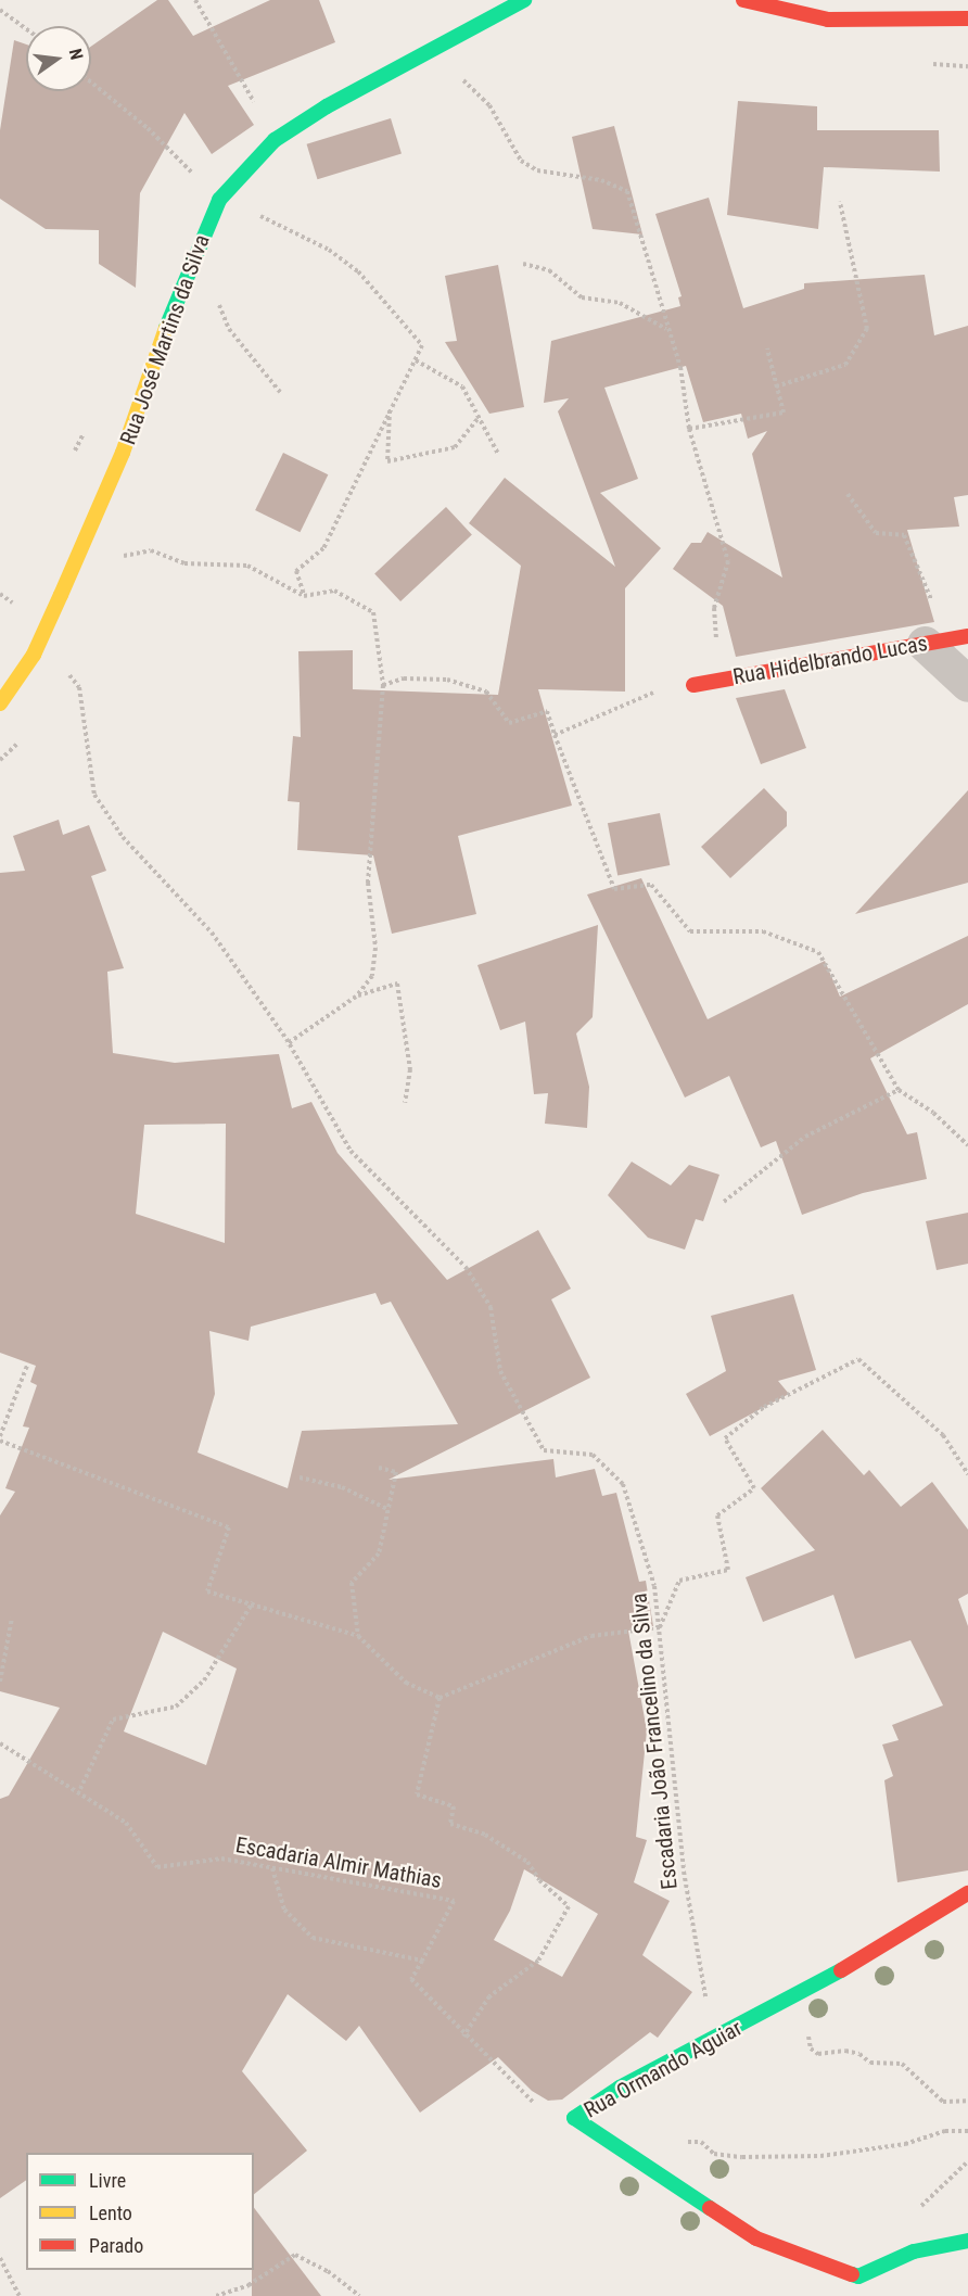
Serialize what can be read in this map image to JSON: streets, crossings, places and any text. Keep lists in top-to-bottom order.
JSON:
{
  "streets": {
    "street": ["Rua José Martins da Silva", "Rua Hidelbrando Lucas", "Rua Ormando Aguiar"],
    "path": ["Escadaria João Francelino da Silva", "Escadaria Almir Mathias"]
  },
  "crossings": [
    ["Escadaria João Francelino da Silva", "Rua Ormando Aguiar"]
  ],
  "legend": ["Livre", "Lento", "Parado"],
  "north": "right"
}
